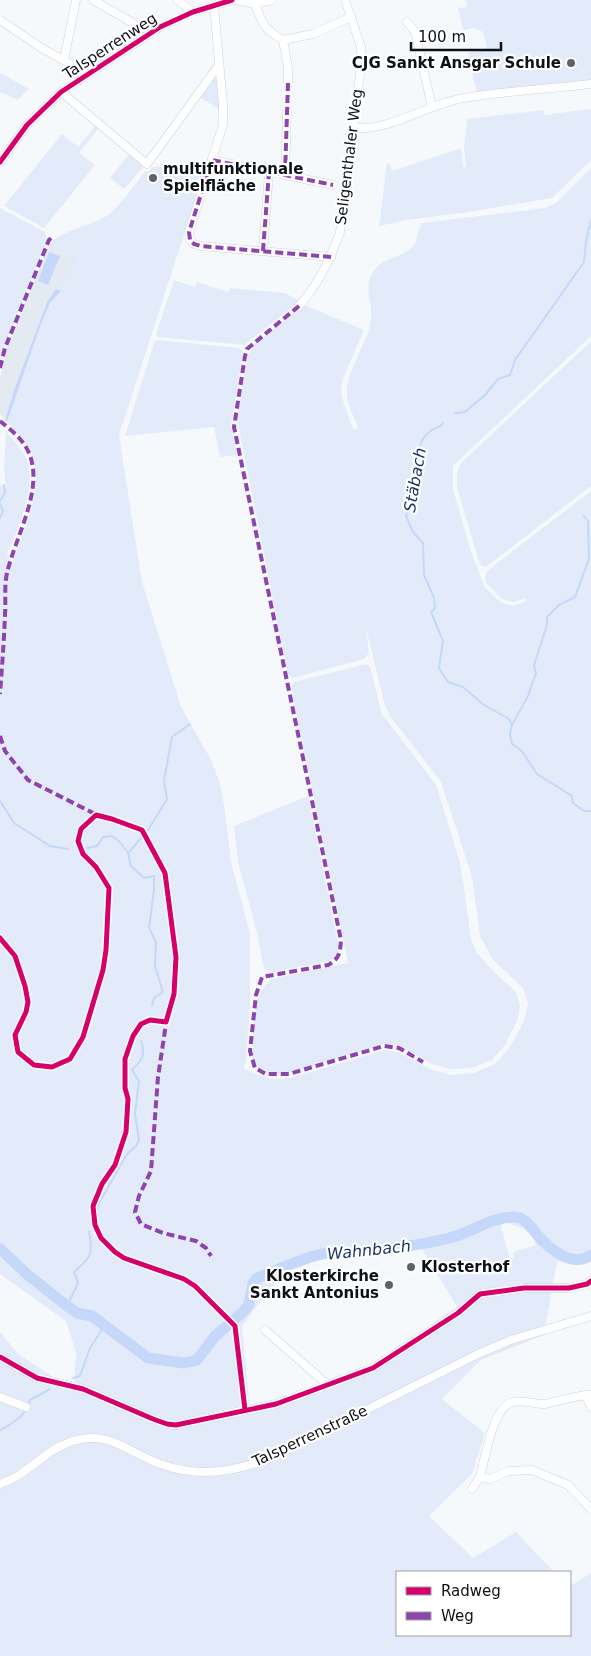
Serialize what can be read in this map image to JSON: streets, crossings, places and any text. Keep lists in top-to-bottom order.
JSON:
{
  "streets": {
    "street": ["Talsperrenweg", "Seligenthaler Weg", "Talsperrenstraße"]
  },
  "water": ["Stäbach", "Wahnbach"],
  "places": [
    "CJG Sankt Ansgar Schule",
    "multifunktionale Spielfläche",
    "Klosterhof",
    "Klosterkirche Sankt Antonius"
  ],
  "legend": ["Radweg", "Weg"],
  "scale_bar": "100 m"
}
